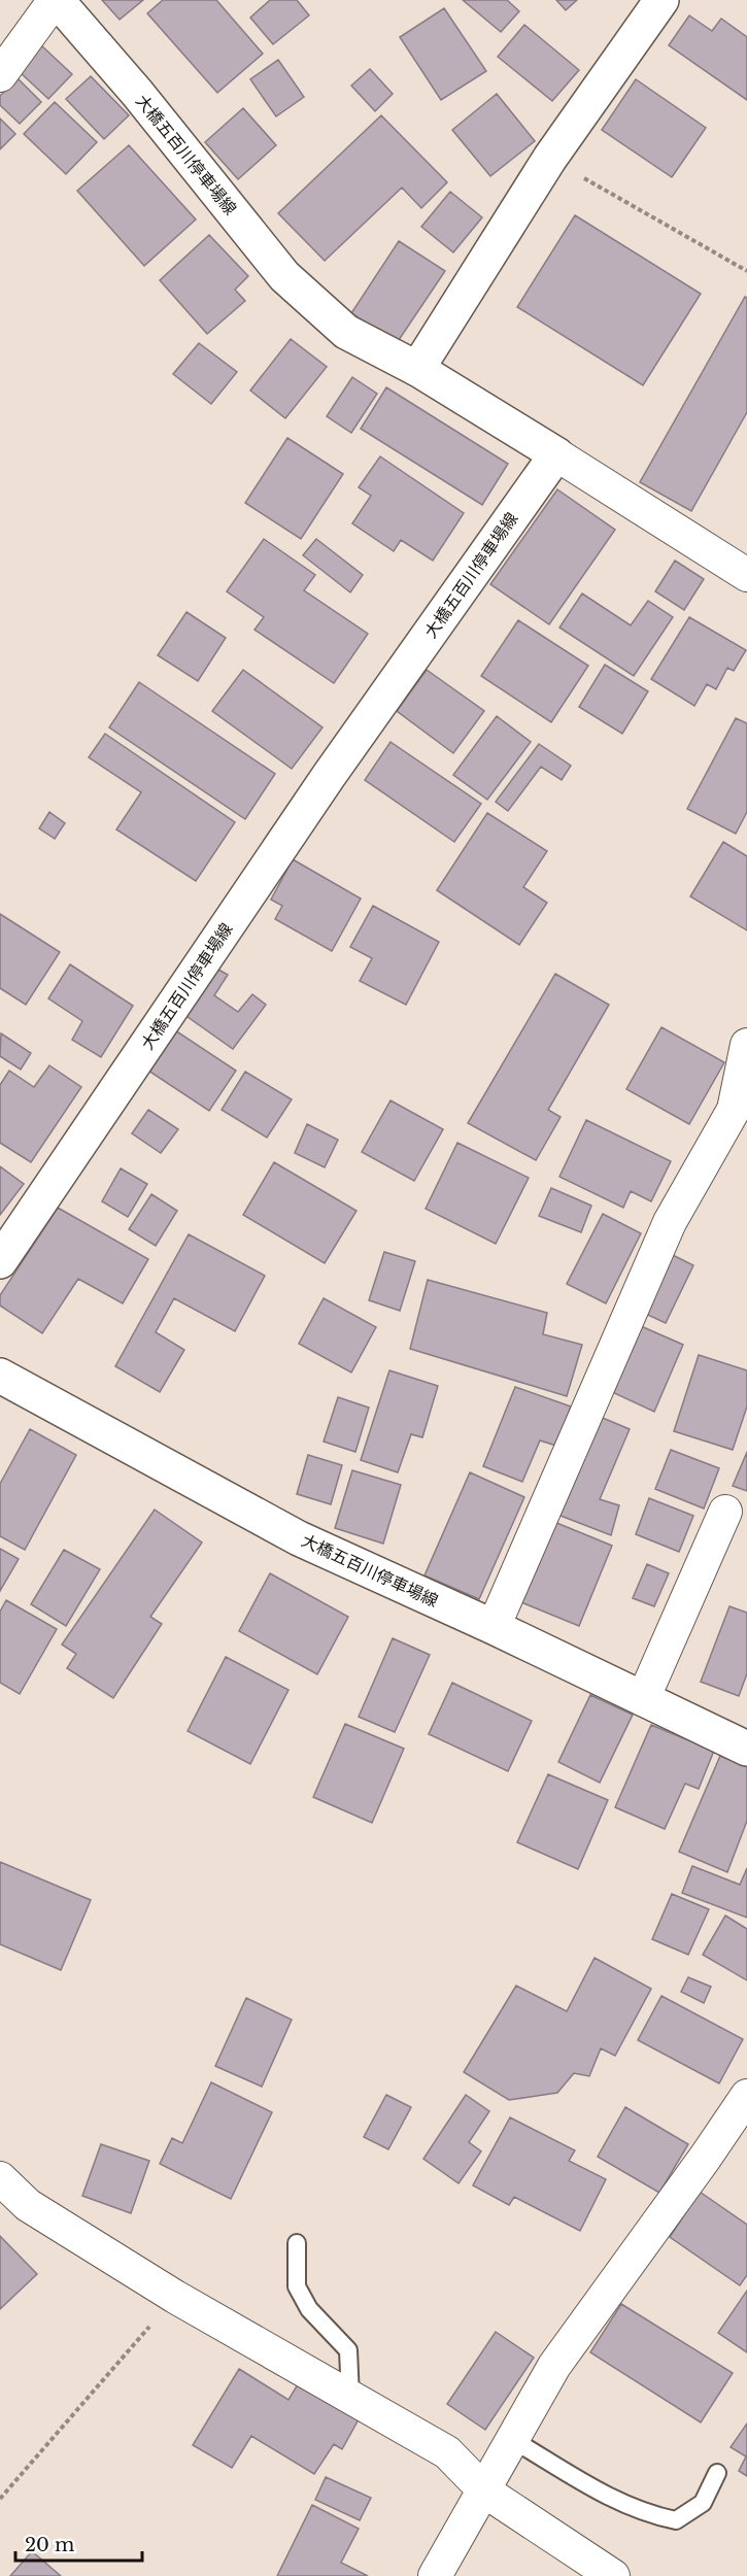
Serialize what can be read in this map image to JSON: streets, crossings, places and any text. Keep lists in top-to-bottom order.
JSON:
{
  "streets": {
    "main road": ["大橋五百川停車場線"]
  },
  "scale_bar": "20 m"
}
